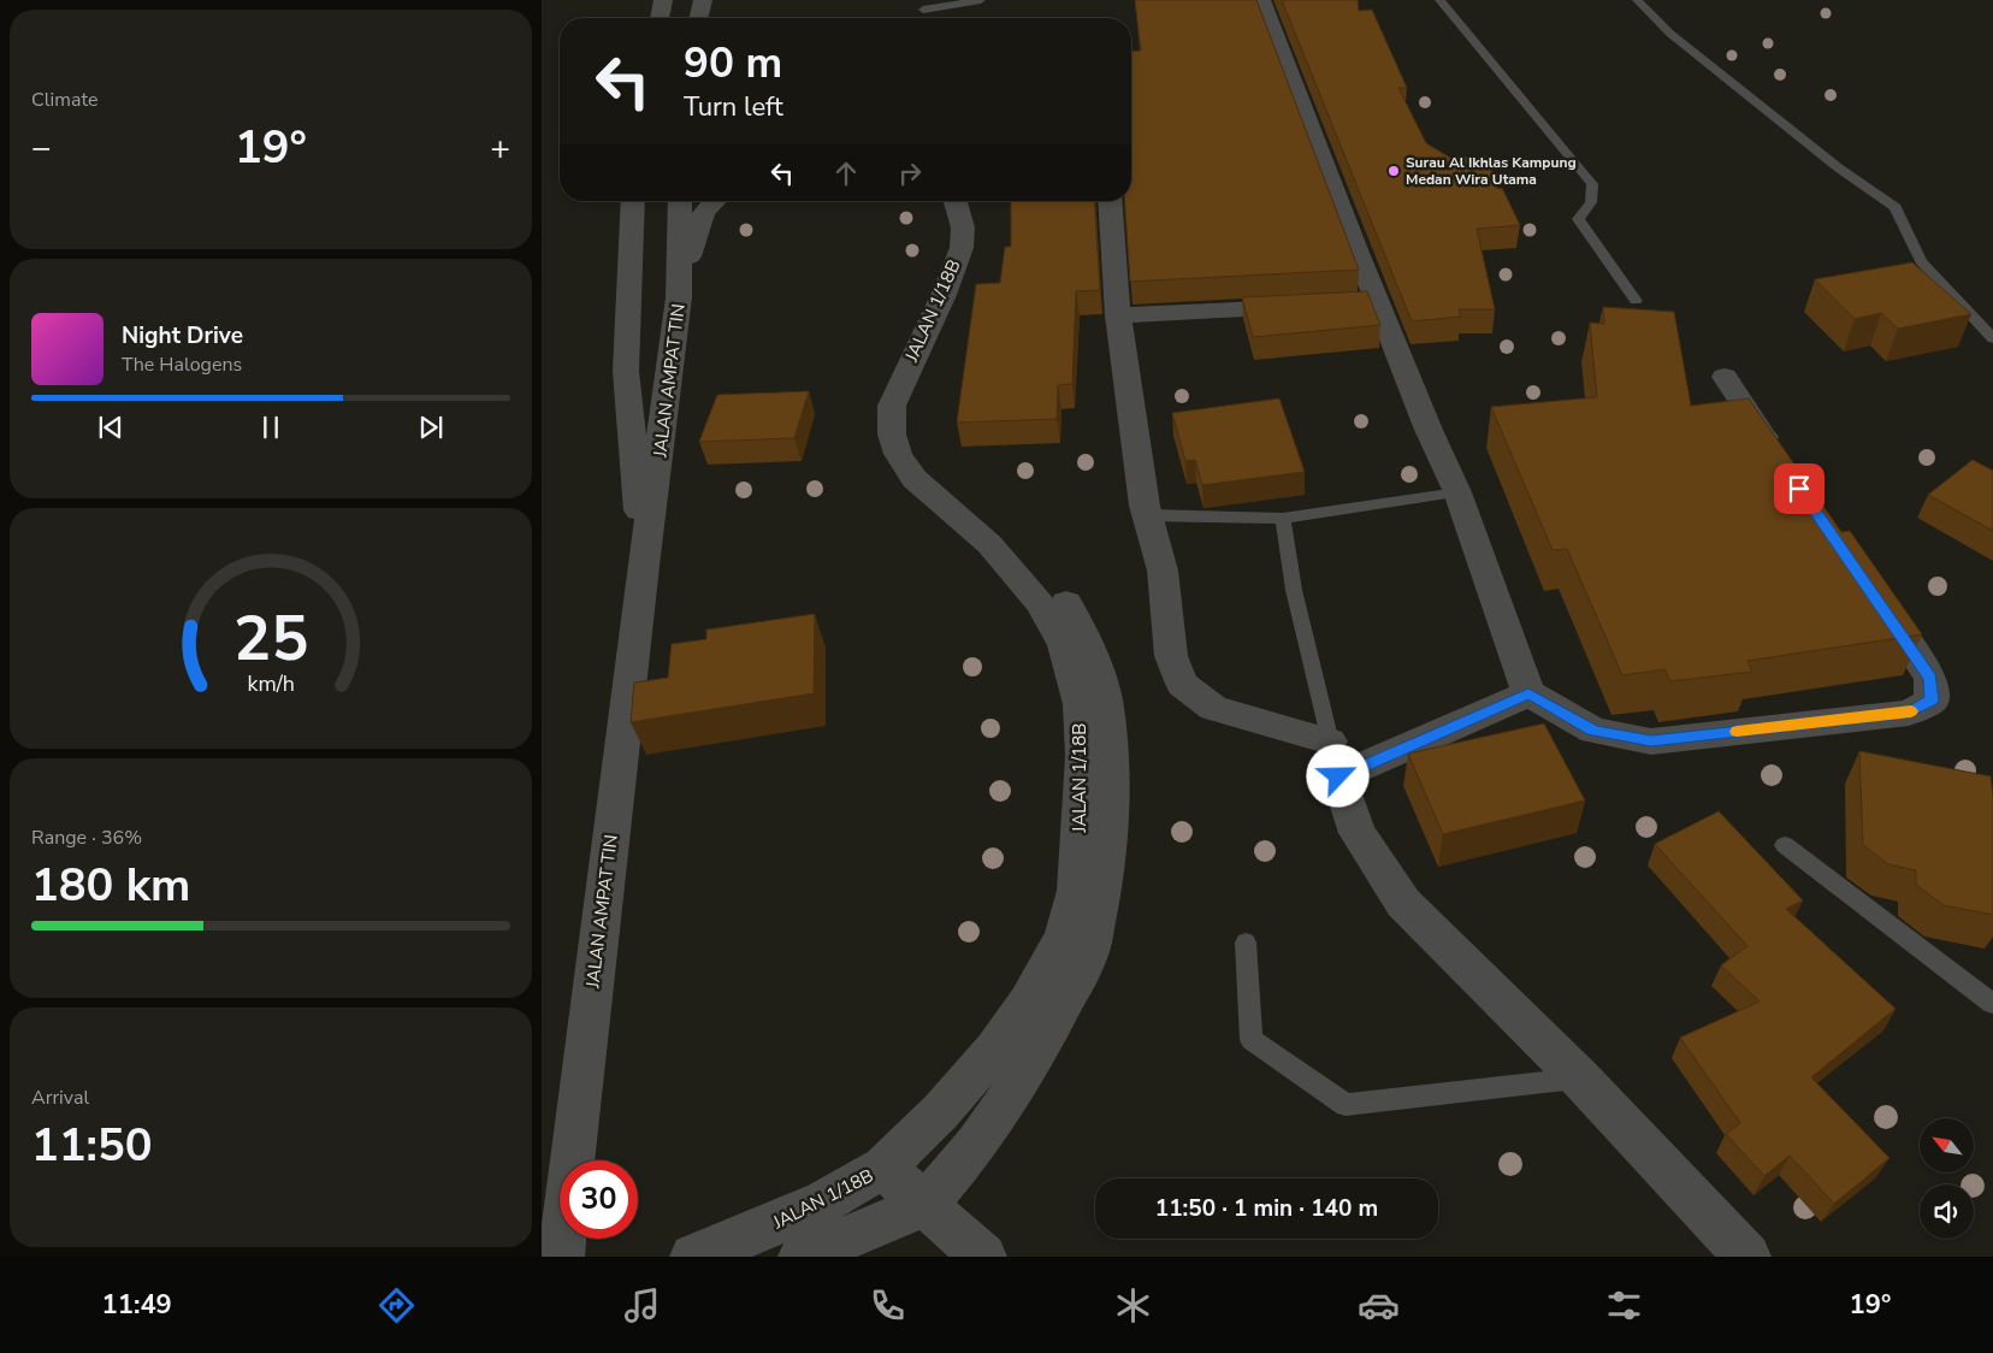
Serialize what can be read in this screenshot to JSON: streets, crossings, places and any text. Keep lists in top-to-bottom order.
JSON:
{
  "streets": {
    "street": ["JALAN 1/18B", "JALAN AMPAT TIN"]
  },
  "places": ["Surau Al Ikhlas Kampung Medan Wira Utama"],
  "north": "top left",
  "page": {
    "tile": [
      "Climate",
      ["Range · 36%", "180 km"],
      ["Arrival", "11:50"]
    ],
    "turn": ["90 m", "Turn left"],
    "heat": ["−", "19°", "+"],
    "song": ["Night Drive", "The Halogens"],
    "limit": "30",
    "trip": "11:50 · 1 min · 140 m",
    "tabs": ["11:49", "19°"],
    "gauge": ["25", "km/h"]
  }
}
